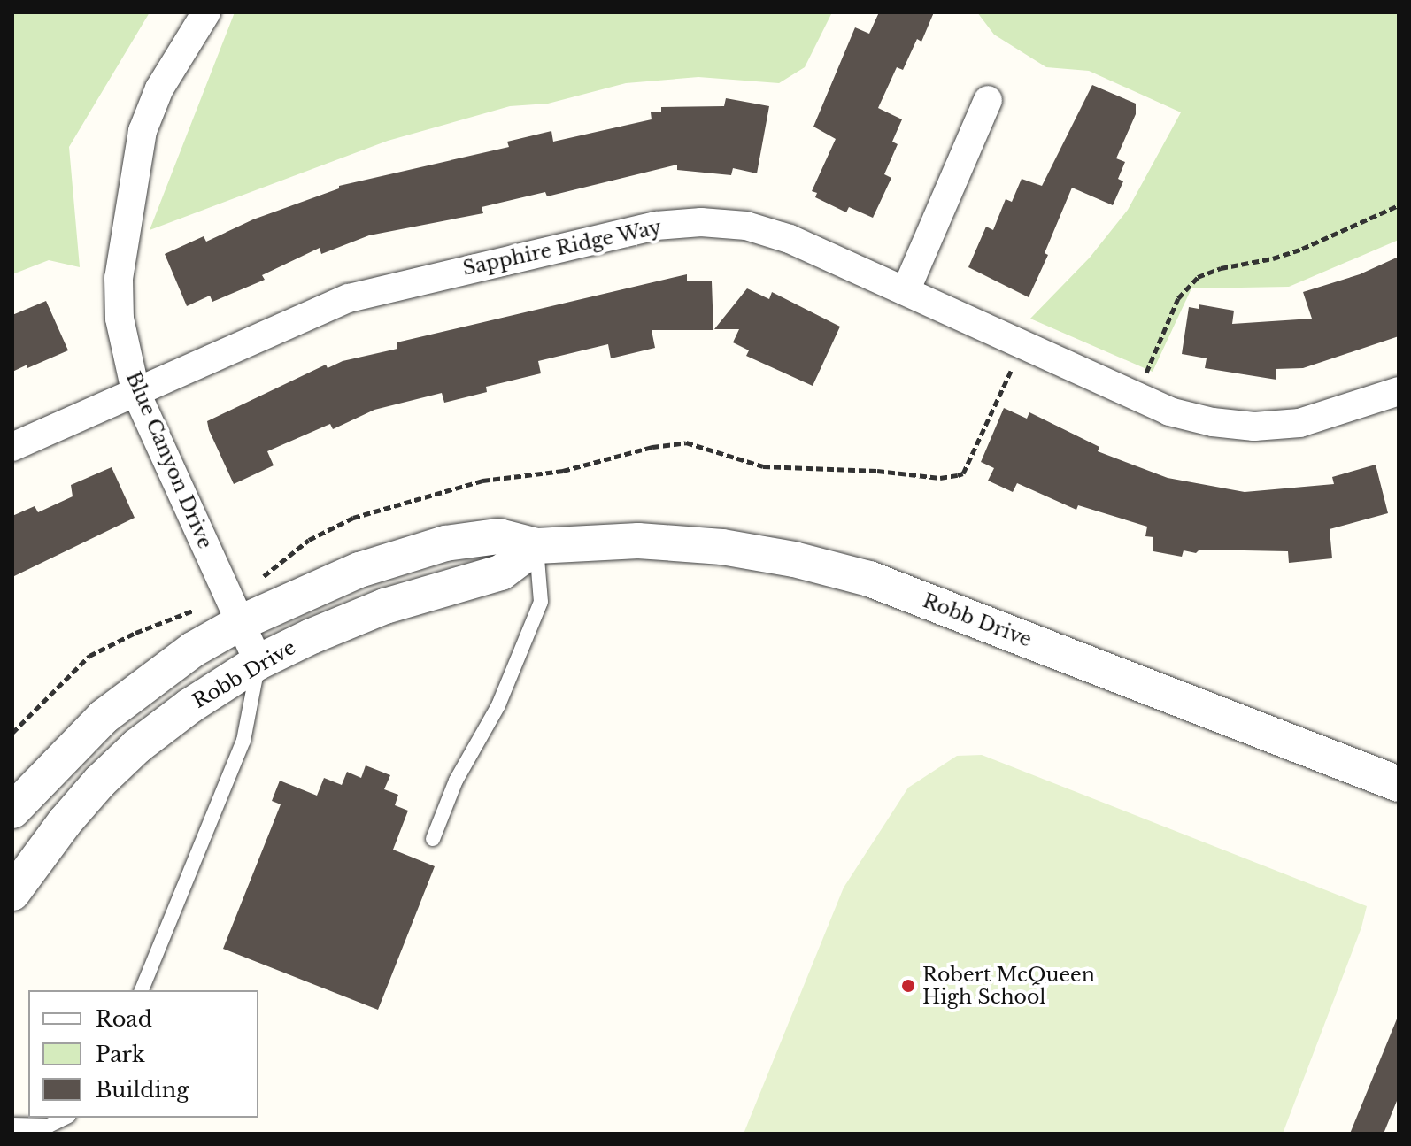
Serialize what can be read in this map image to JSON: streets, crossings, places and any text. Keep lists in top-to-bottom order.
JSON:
{
  "streets": {
    "street": ["Sapphire Ridge Way", "Blue Canyon Drive", "Robb Drive"]
  },
  "crossings": [
    ["Sapphire Ridge Way", "Blue Canyon Drive"],
    ["Blue Canyon Drive", "Robb Drive"]
  ],
  "places": ["Robert McQueen High School"],
  "legend": ["Road", "Park", "Building"]
}
